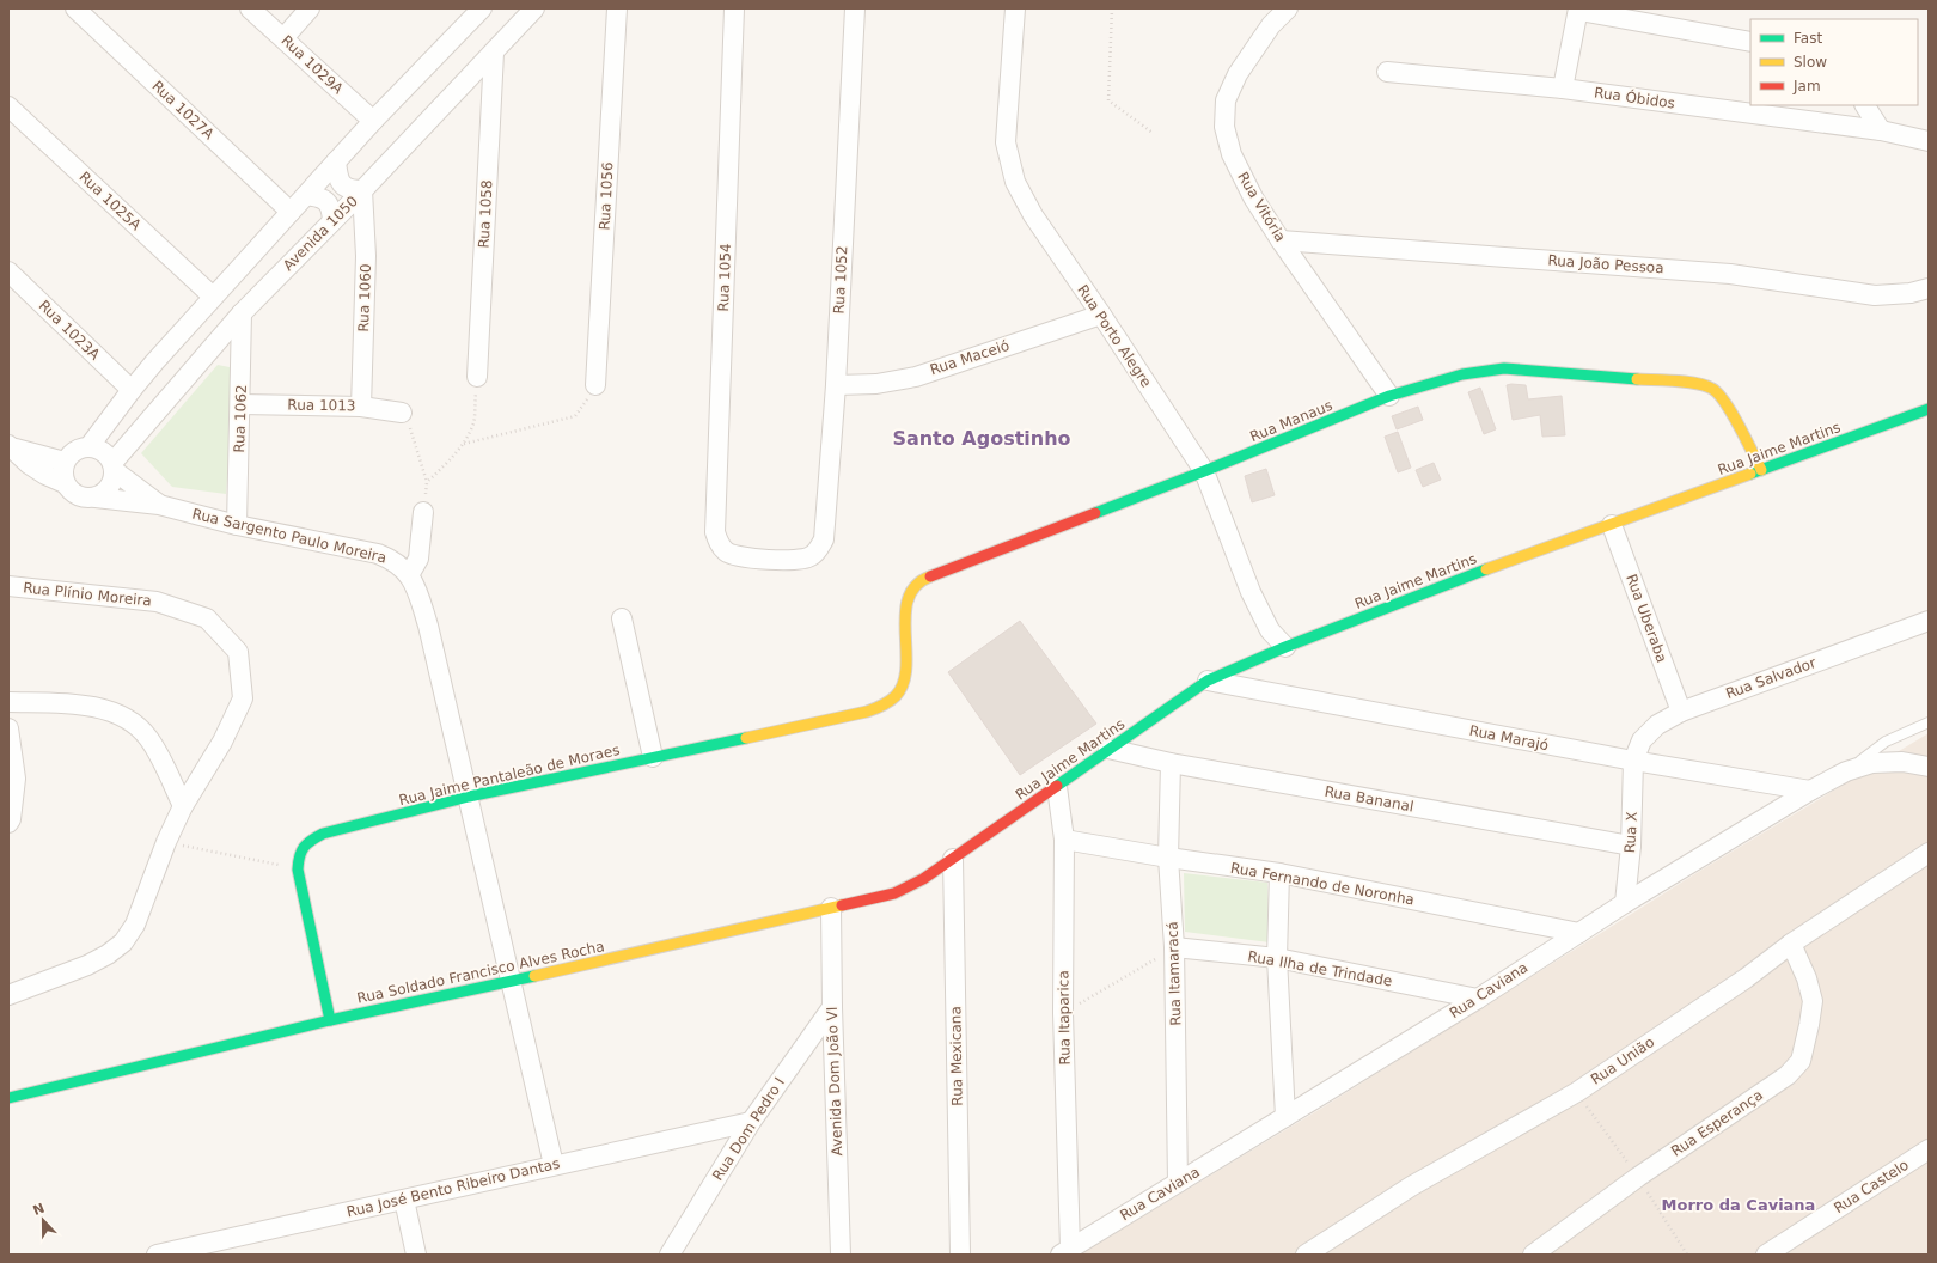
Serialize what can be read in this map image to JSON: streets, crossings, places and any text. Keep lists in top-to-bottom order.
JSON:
{
  "streets": {
    "street": [
      "Rua 1029A",
      "Rua Óbidos",
      "Rua 1027A",
      "Rua 1056",
      "Rua 1025A",
      "Rua Vitória",
      "Rua 1058",
      "Avenida 1050",
      "Rua João Pessoa",
      "Rua 1054",
      "Rua 1052",
      "Rua 1060",
      "Rua 1023A",
      "Rua Porto Alegre",
      "Rua Maceió",
      "Rua 1013",
      "Rua 1062",
      "Rua Manaus",
      "Rua Jaime Martins",
      "Rua Sargento Paulo Moreira",
      "Rua Plínio Moreira",
      "Rua Uberaba",
      "Rua Salvador",
      "Rua Marajó",
      "Rua Jaime Pantaleão de Moraes",
      "Rua Bananal",
      "Rua X",
      "Rua Fernando de Noronha",
      "Rua Ilha de Trindade",
      "Rua Soldado Francisco Alves Rocha",
      "Rua Itamaracá",
      "Rua Caviana",
      "Rua Itaparica",
      "Rua Mexicana",
      "Rua União",
      "Avenida Dom João VI",
      "Rua Esperança",
      "Rua Dom Pedro I",
      "Rua Castelo",
      "Rua José Bento Ribeiro Dantas"
    ]
  },
  "crossings": [
    ["Rua Vitória", "Rua João Pessoa"],
    ["Rua Vitória", "Rua Manaus"],
    ["Rua 1058", "Avenida 1050"],
    ["Avenida 1050", "Rua 1060"],
    ["Avenida 1050", "Rua 1062"],
    ["Avenida 1050", "Rua Sargento Paulo Moreira"],
    ["Rua 1054", "Rua 1052"],
    ["Rua 1052", "Rua Maceió"],
    ["Rua 1060", "Rua 1013"],
    ["Rua Porto Alegre", "Rua Maceió"],
    ["Rua Porto Alegre", "Rua Manaus"],
    ["Rua Porto Alegre", "Rua Jaime Martins"],
    ["Rua 1013", "Rua 1062"],
    ["Rua 1062", "Rua Sargento Paulo Moreira"],
    ["Rua Manaus", "Rua Jaime Martins"],
    ["Rua Manaus", "Rua Jaime Pantaleão de Moraes"],
    ["Rua Jaime Martins", "Rua Uberaba"],
    ["Rua Jaime Martins", "Rua Marajó"],
    ["Rua Jaime Martins", "Rua Bananal"],
    ["Rua Jaime Martins", "Rua Soldado Francisco Alves Rocha"],
    ["Rua Jaime Martins", "Rua Itaparica"],
    ["Rua Jaime Martins", "Rua Mexicana"],
    ["Rua Sargento Paulo Moreira", "Rua Jaime Pantaleão de Moraes"],
    ["Rua Sargento Paulo Moreira", "Rua Soldado Francisco Alves Rocha"],
    ["Rua Sargento Paulo Moreira", "Rua José Bento Ribeiro Dantas"],
    ["Rua Uberaba", "Rua Salvador"],
    ["Rua Salvador", "Rua Marajó"],
    ["Rua Salvador", "Rua X"],
    ["Rua Marajó", "Rua X"],
    ["Rua Marajó", "Rua Caviana"],
    ["Rua Jaime Pantaleão de Moraes", "Rua Soldado Francisco Alves Rocha"],
    ["Rua Bananal", "Rua X"],
    ["Rua Bananal", "Rua Itamaracá"],
    ["Rua X", "Rua Caviana"],
    ["Rua Fernando de Noronha", "Rua Itamaracá"],
    ["Rua Fernando de Noronha", "Rua Caviana"],
    ["Rua Fernando de Noronha", "Rua Itaparica"],
    ["Rua Ilha de Trindade", "Rua Itamaracá"],
    ["Rua Ilha de Trindade", "Rua Caviana"],
    ["Rua Soldado Francisco Alves Rocha", "Rua Mexicana"],
    ["Rua Soldado Francisco Alves Rocha", "Avenida Dom João VI"],
    ["Rua Itamaracá", "Rua Caviana"],
    ["Rua Caviana", "Rua Itaparica"],
    ["Rua União", "Rua Esperança"],
    ["Avenida Dom João VI", "Rua Dom Pedro I"],
    ["Rua Dom Pedro I", "Rua José Bento Ribeiro Dantas"]
  ],
  "districts": ["Santo Agostinho", "Morro da Caviana"],
  "legend": ["Fast", "Slow", "Jam"],
  "north": "top"
}
